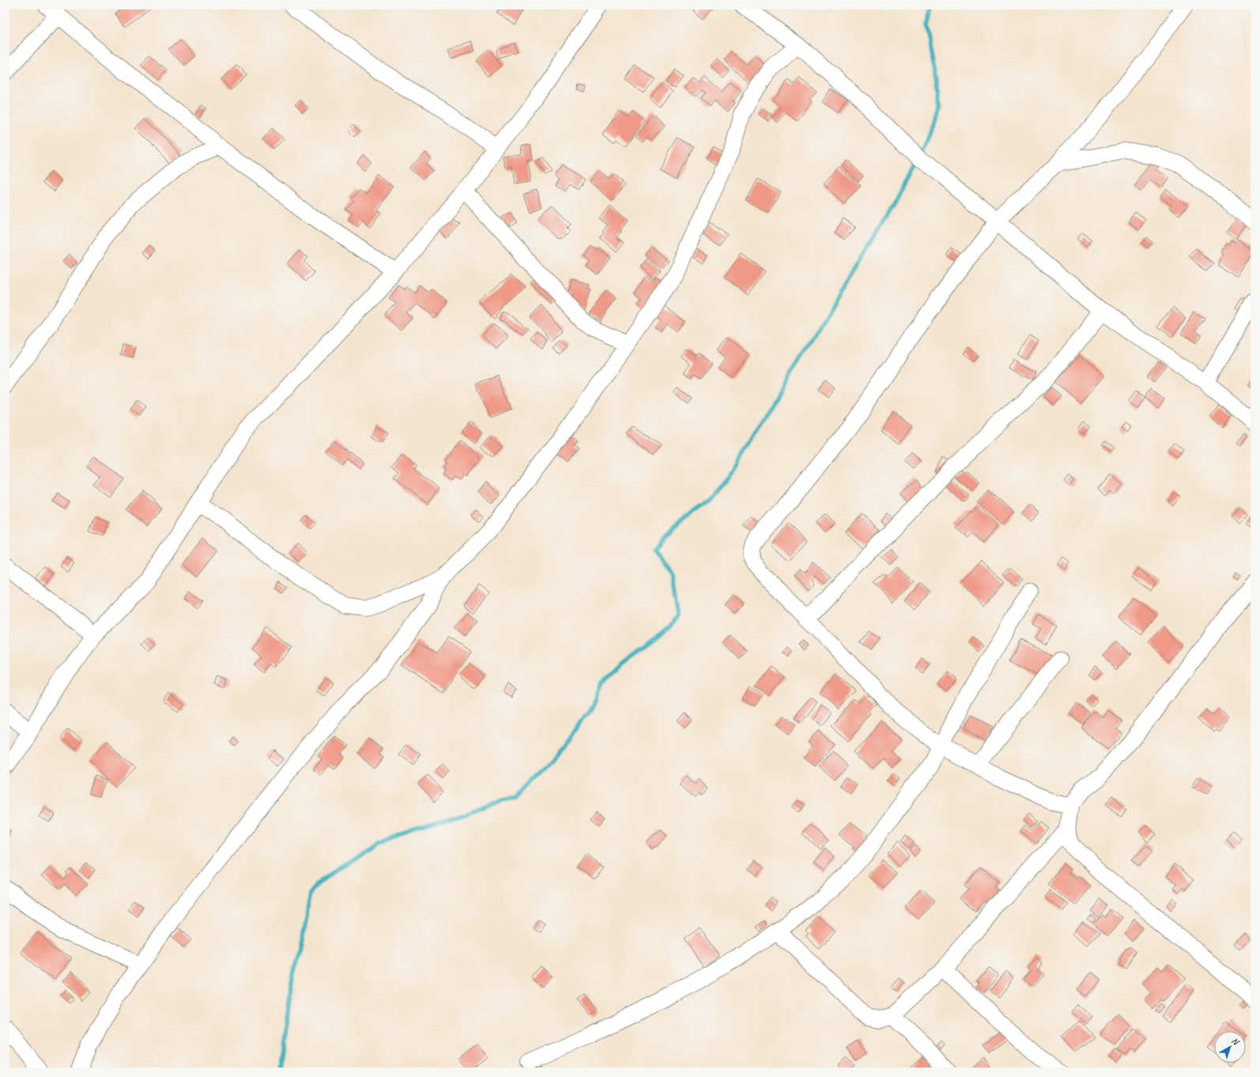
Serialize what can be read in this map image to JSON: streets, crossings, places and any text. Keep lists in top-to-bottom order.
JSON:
{
  "north": "top right"
}
